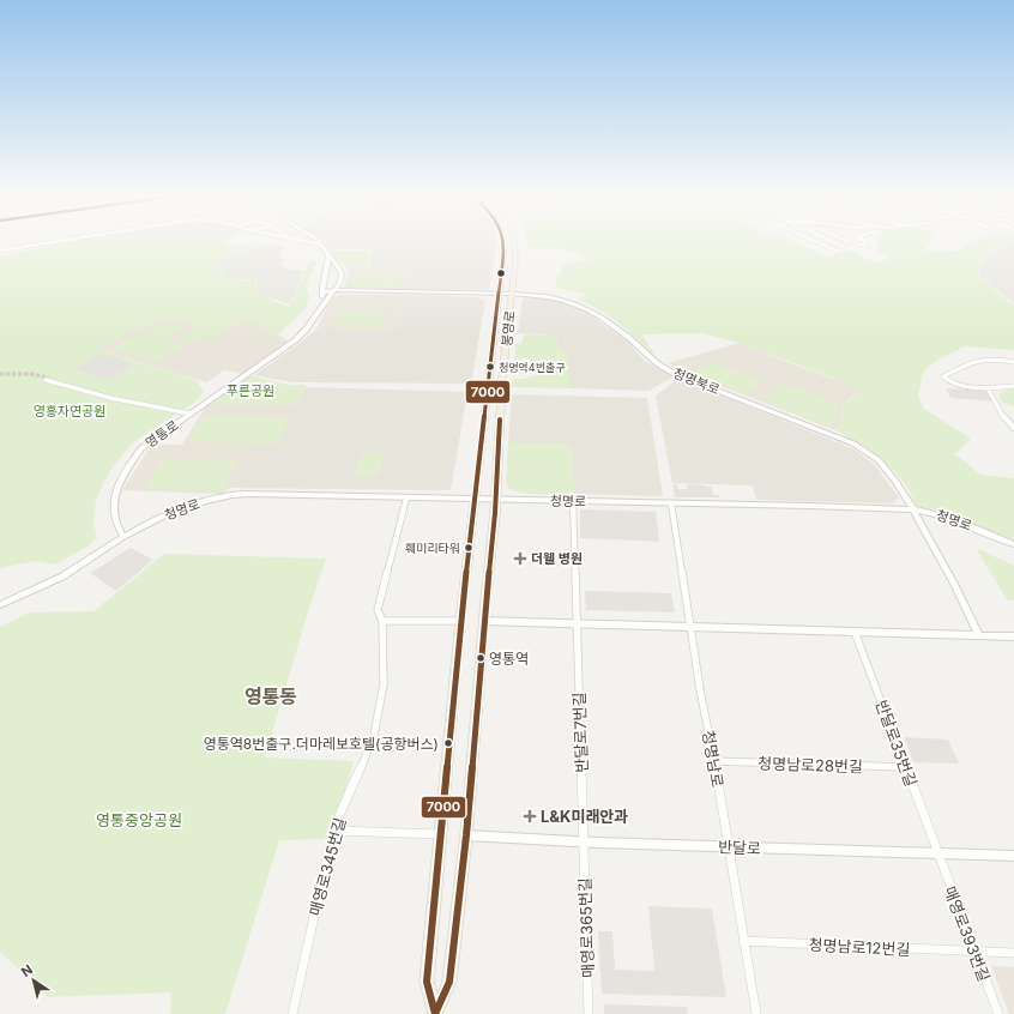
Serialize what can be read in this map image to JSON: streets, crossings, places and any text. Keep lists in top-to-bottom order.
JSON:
{
  "streets": {
    "main road": ["봉영로"],
    "street": [
      "청명북로",
      "영통로",
      "청명로",
      "반달로7번길",
      "반달로35번길",
      "청명남로",
      "청명남로28번길",
      "반달로",
      "매영로345번길",
      "매영로365번길",
      "매영로393번길",
      "청명남로12번길"
    ]
  },
  "crossings": [
    ["봉영로", "청명북로"],
    ["봉영로", "청명로"],
    ["봉영로", "반달로"],
    ["청명북로", "영통로"],
    ["청명북로", "청명로"],
    ["영통로", "청명로"],
    ["청명로", "반달로7번길"],
    ["청명로", "청명남로"],
    ["청명로", "매영로345번길"],
    ["반달로7번길", "반달로"],
    ["반달로7번길", "매영로365번길"],
    ["반달로35번길", "청명남로28번길"],
    ["반달로35번길", "반달로"],
    ["반달로35번길", "매영로393번길"],
    ["청명남로", "청명남로28번길"],
    ["청명남로", "반달로"],
    ["청명남로", "청명남로12번길"],
    ["반달로", "매영로365번길"],
    ["반달로", "매영로393번길"],
    ["매영로393번길", "청명남로12번길"]
  ],
  "districts": ["영통동"],
  "parks": ["푸른공원", "영흥자연공원", "영통중앙공원"],
  "places": {
    "other": [
      "청명역4번출구",
      "훼미리타워",
      "영통역",
      "영통역8번출구.더마레보호텔(공항버스)"
    ],
    "health": ["더웰 병원", "L&K미래안과"]
  },
  "lines": ["transit line 7000"],
  "north": "top left"
}
